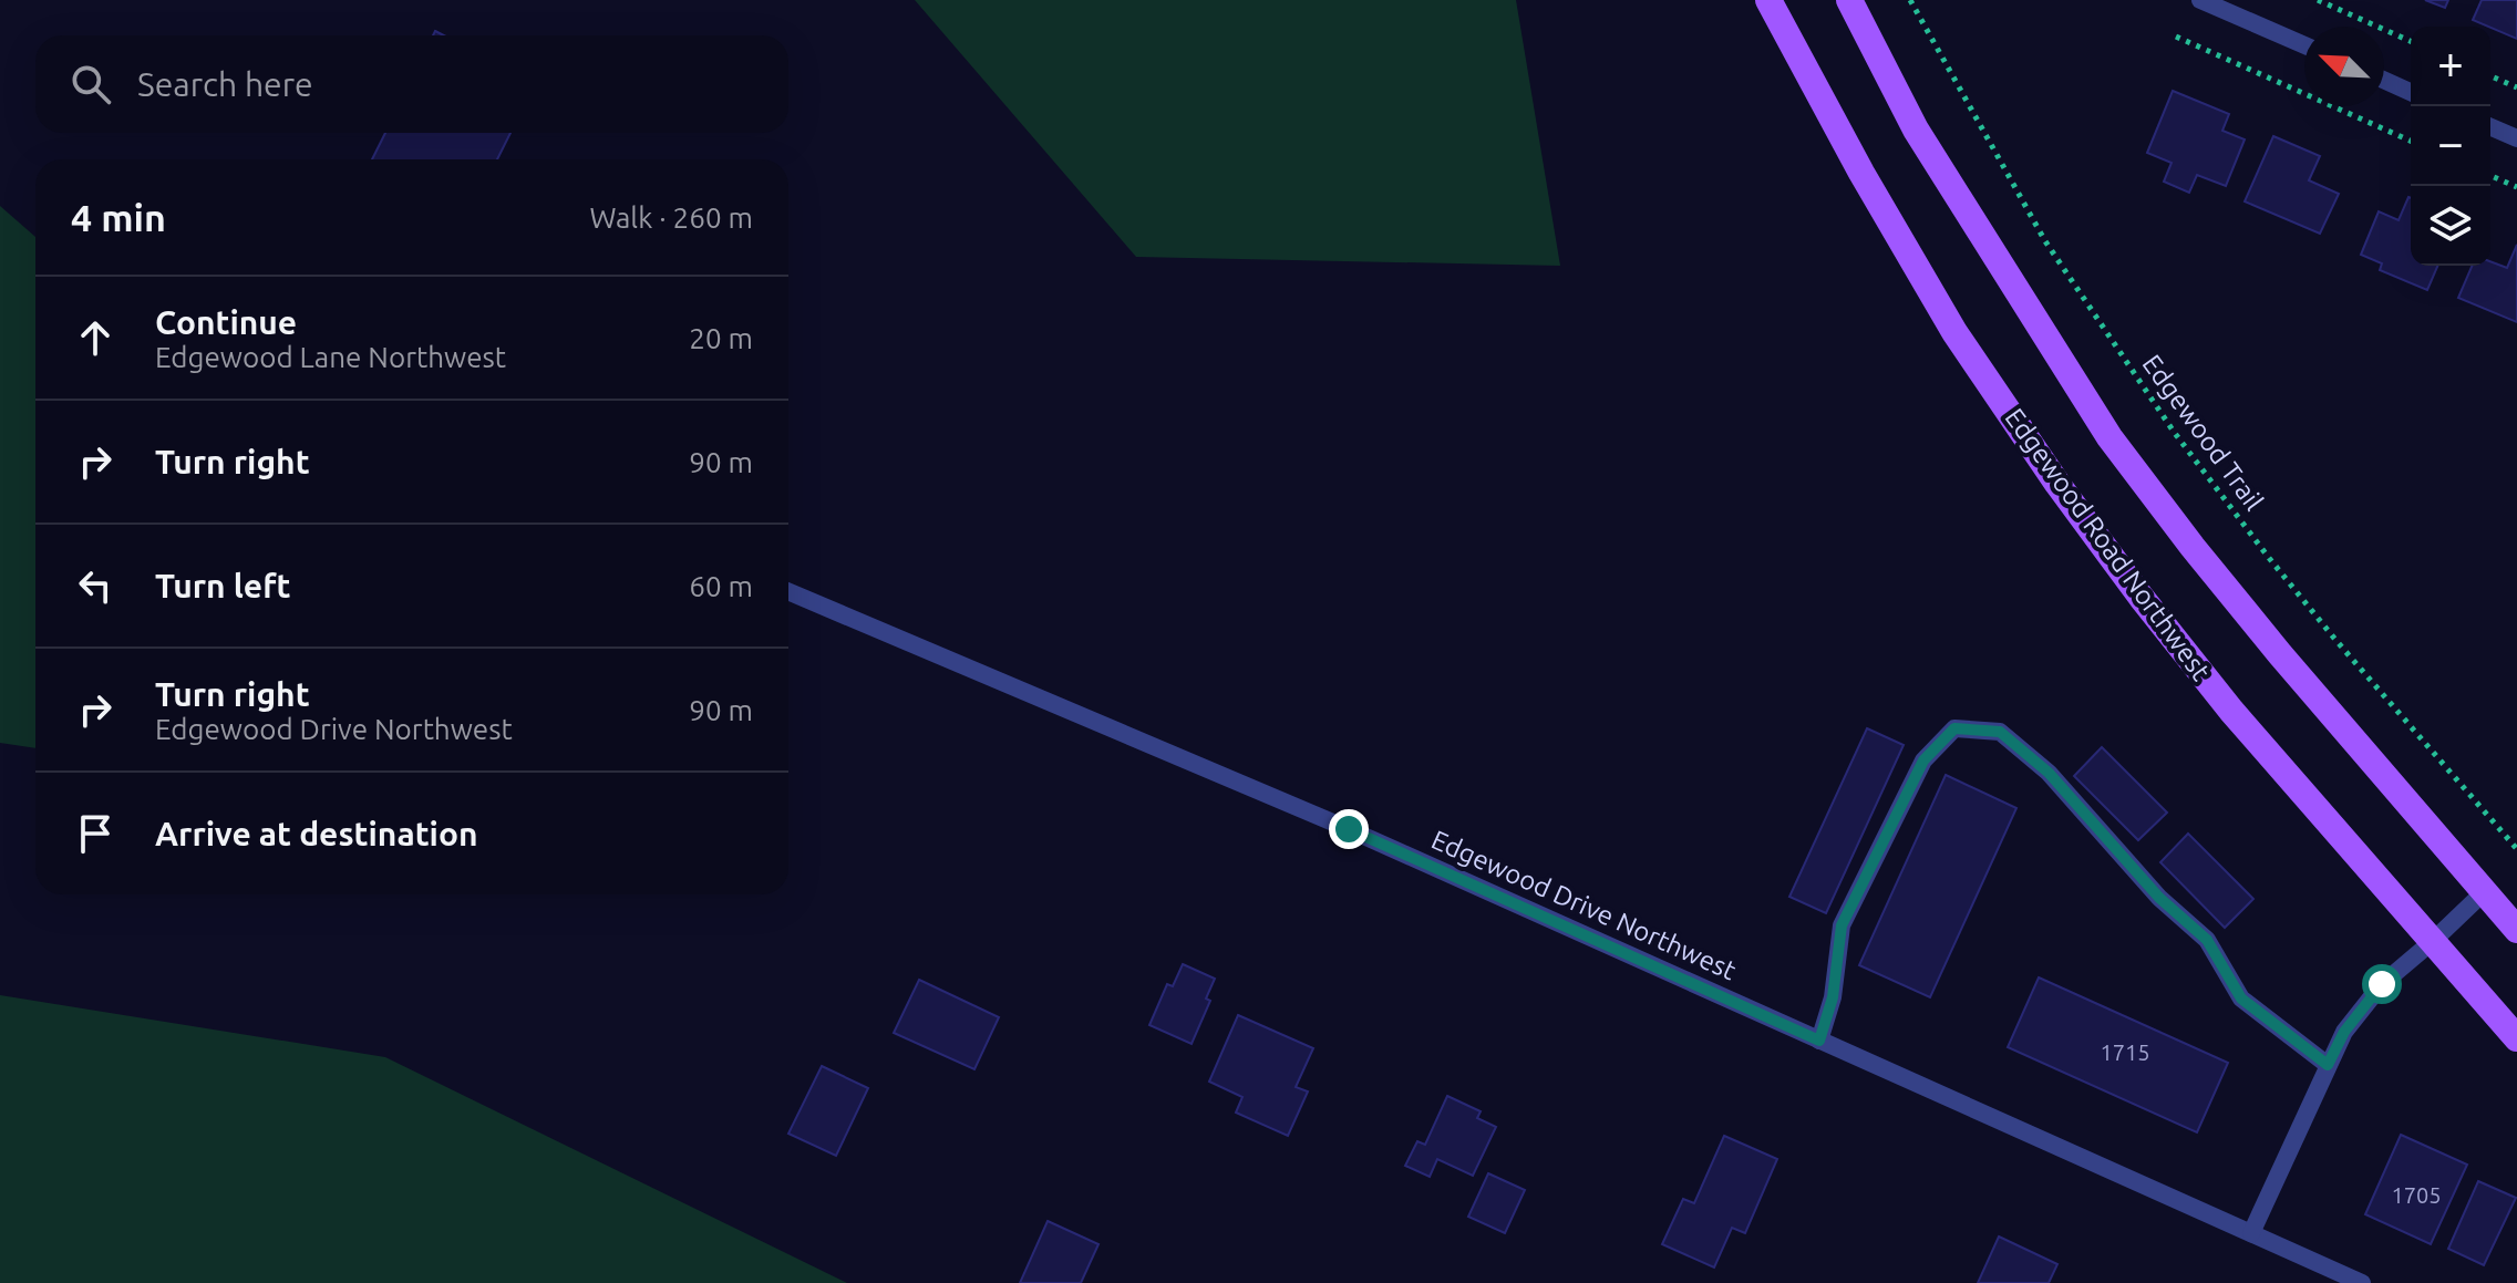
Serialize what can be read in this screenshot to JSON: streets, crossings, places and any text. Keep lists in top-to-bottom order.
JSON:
{
  "streets": {
    "main road": ["Edgewood Road Northwest"],
    "street": ["Edgewood Drive Northwest"],
    "path": ["Edgewood Trail"]
  },
  "house_numbers": ["1715", "1705"],
  "north": "top left",
  "page": {
    "map_buttons": ["+", "−"],
    "search": "Search here",
    "heading": ["4 min", "Walk · 260 m"],
    "list": [
      ["Continue", "Edgewood Lane Northwest", "20 m"],
      ["Turn right", "90 m"],
      ["Turn left", "60 m"],
      ["Turn right", "Edgewood Drive Northwest", "90 m"],
      "Arrive at destination"
    ]
  }
}
